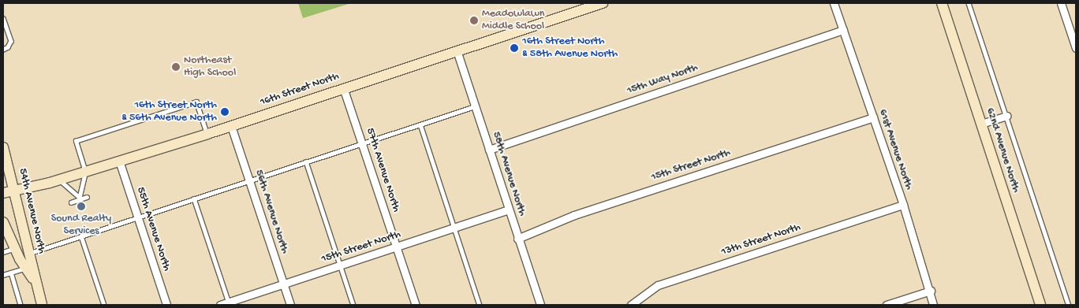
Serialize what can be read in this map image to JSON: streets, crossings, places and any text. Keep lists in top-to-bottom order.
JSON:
{
  "streets": {
    "street": [
      "15th Way North",
      "16th Street North",
      "61st Avenue North",
      "62nd Avenue North",
      "15th Street North",
      "57th Avenue North",
      "58th Avenue North",
      "54th Avenue North",
      "56th Avenue North",
      "55th Avenue North",
      "13th Street North"
    ]
  },
  "crossings": [
    ["15th Way North", "61st Avenue North"],
    ["15th Way North", "58th Avenue North"],
    ["16th Street North", "57th Avenue North"],
    ["16th Street North", "58th Avenue North"],
    ["16th Street North", "54th Avenue North"],
    ["16th Street North", "56th Avenue North"],
    ["16th Street North", "55th Avenue North"],
    ["61st Avenue North", "15th Street North"],
    ["61st Avenue North", "13th Street North"],
    ["15th Street North", "57th Avenue North"],
    ["15th Street North", "58th Avenue North"],
    ["15th Street North", "56th Avenue North"]
  ],
  "places": [
    "Meadowlawn Middle School",
    "16th Street North & 58th Avenue North",
    "Northeast High School",
    "16th Street North & 56th Avenue North",
    "Sound Realty Services"
  ]
}
